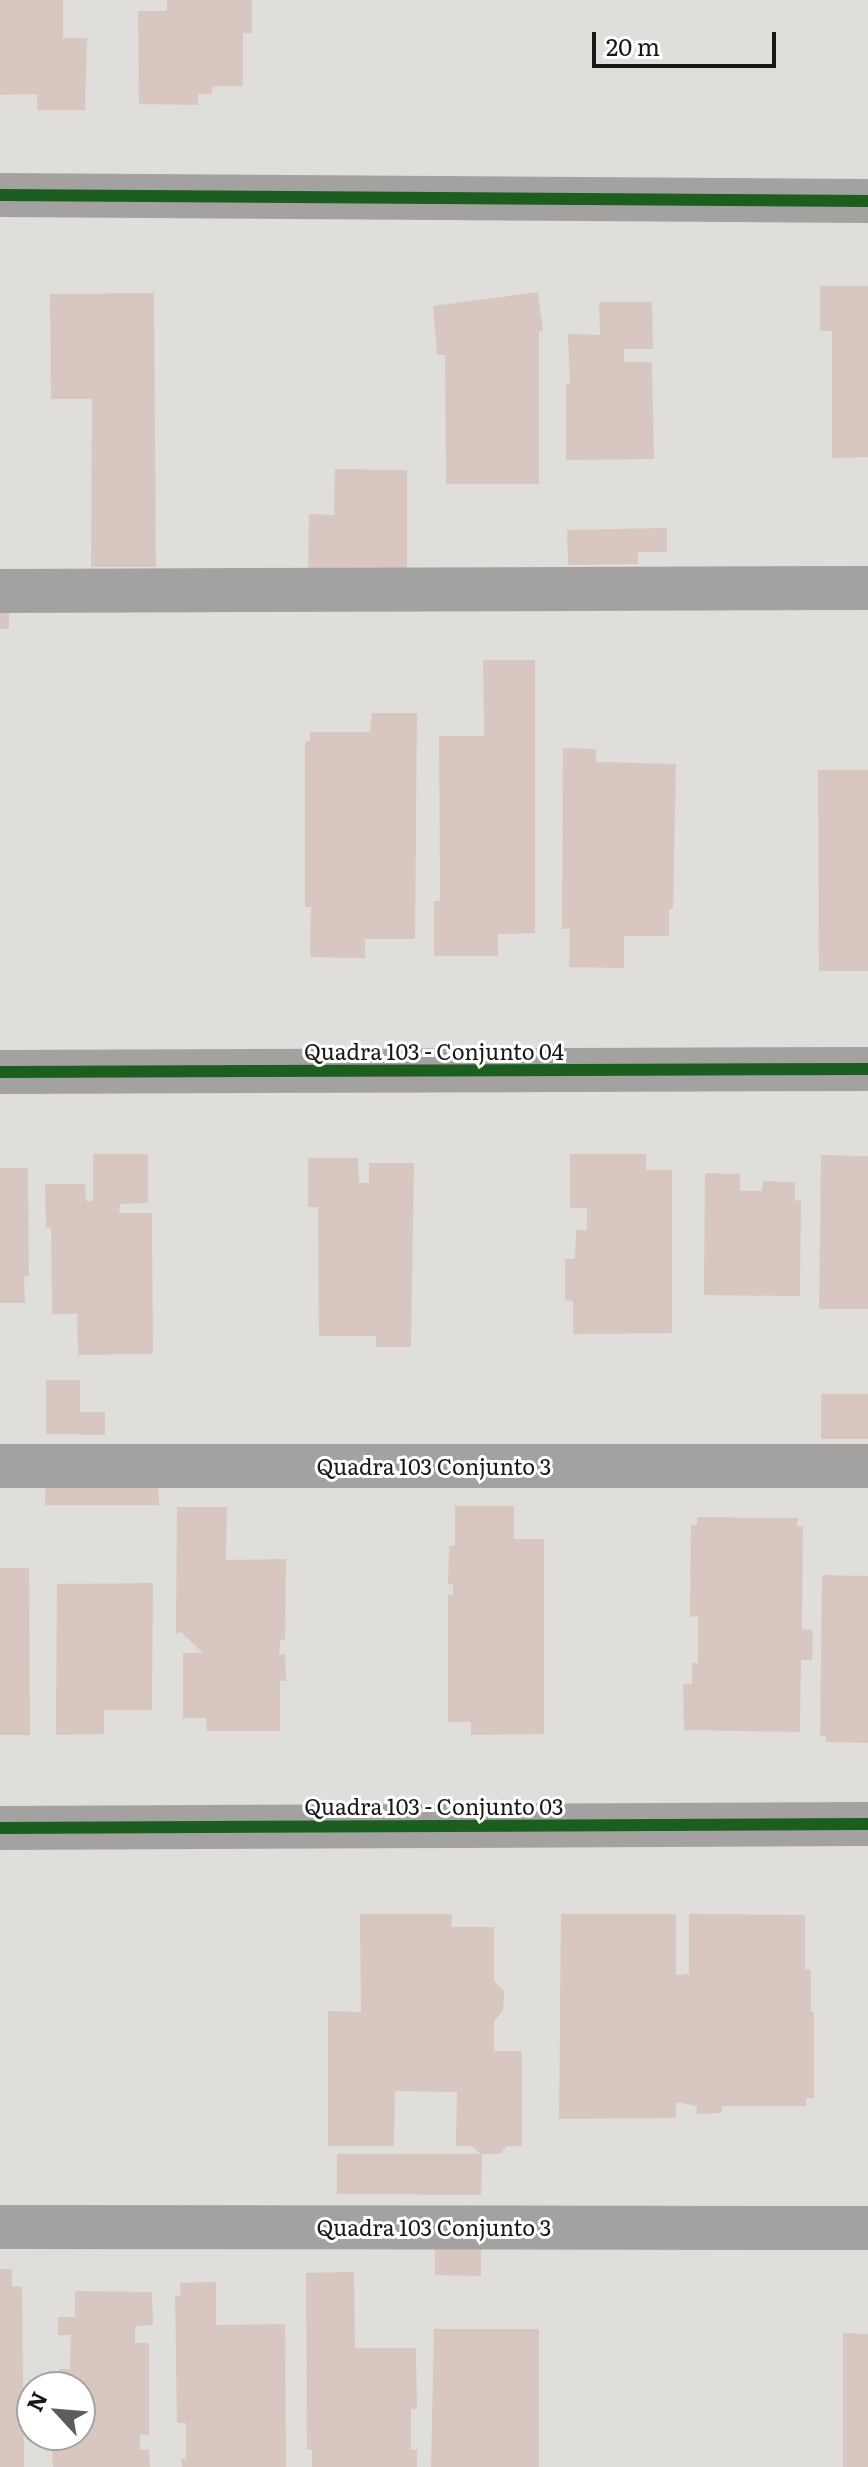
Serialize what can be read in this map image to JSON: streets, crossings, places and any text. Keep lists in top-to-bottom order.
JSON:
{
  "streets": {
    "street": ["Quadra 103 - Conjunto 04", "Quadra 103 Conjunto 3", "Quadra 103 - Conjunto 03"]
  },
  "scale_bar": "20 m",
  "north": "top left"
}
